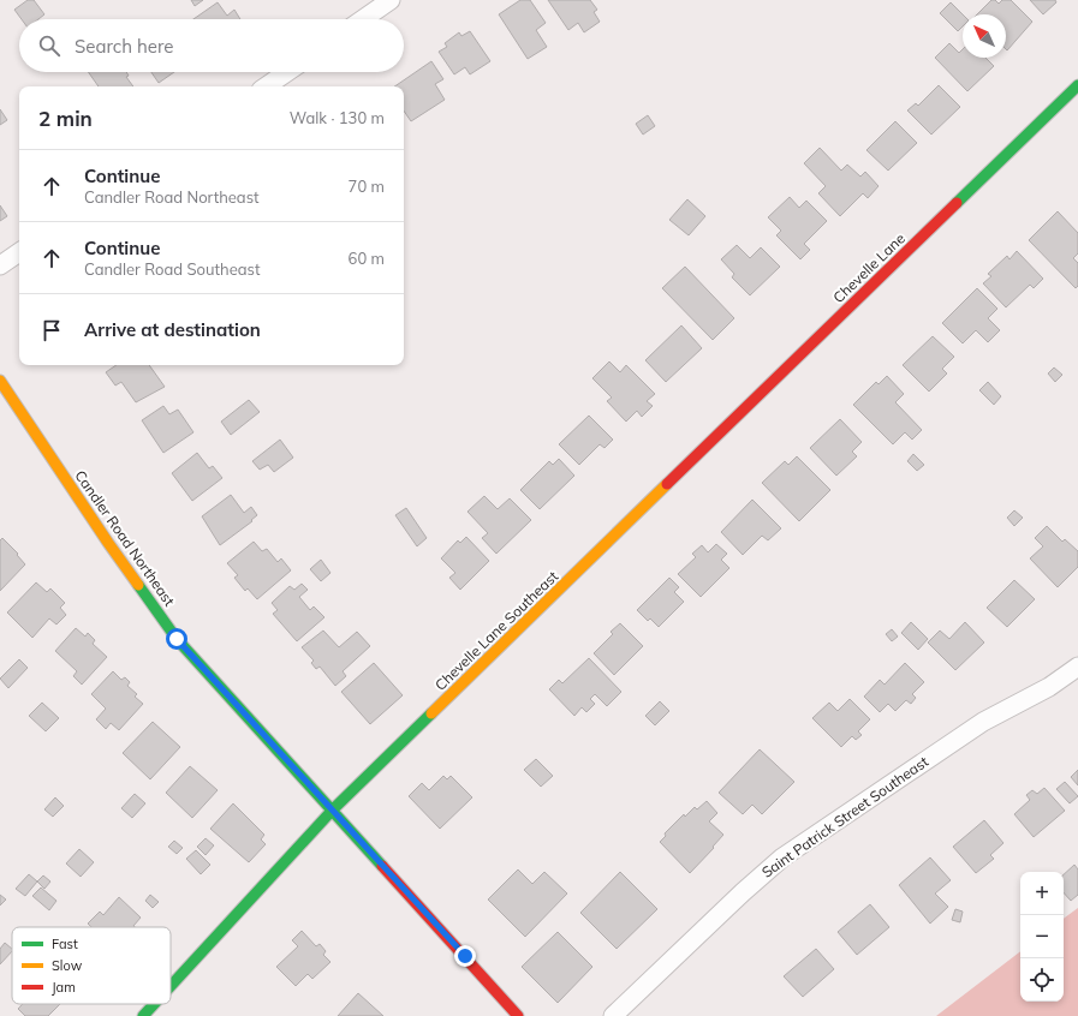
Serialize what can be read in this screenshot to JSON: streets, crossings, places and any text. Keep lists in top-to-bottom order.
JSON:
{
  "streets": {
    "street": [
      "Chevelle Lane",
      "Candler Road Northeast",
      "Chevelle Lane Southeast",
      "Saint Patrick Street Southeast"
    ]
  },
  "crossings": [
    ["Chevelle Lane", "Chevelle Lane Southeast"],
    ["Candler Road Northeast", "Chevelle Lane Southeast"]
  ],
  "legend": ["Fast", "Slow", "Jam"],
  "north": "top left",
  "page": {
    "search": "Search here",
    "heading": ["2 min", "Walk · 130 m"],
    "list": [
      ["Continue", "Candler Road Northeast", "70 m"],
      ["Continue", "Candler Road Southeast", "60 m"],
      "Arrive at destination"
    ],
    "map_buttons": ["+", "−"]
  }
}
